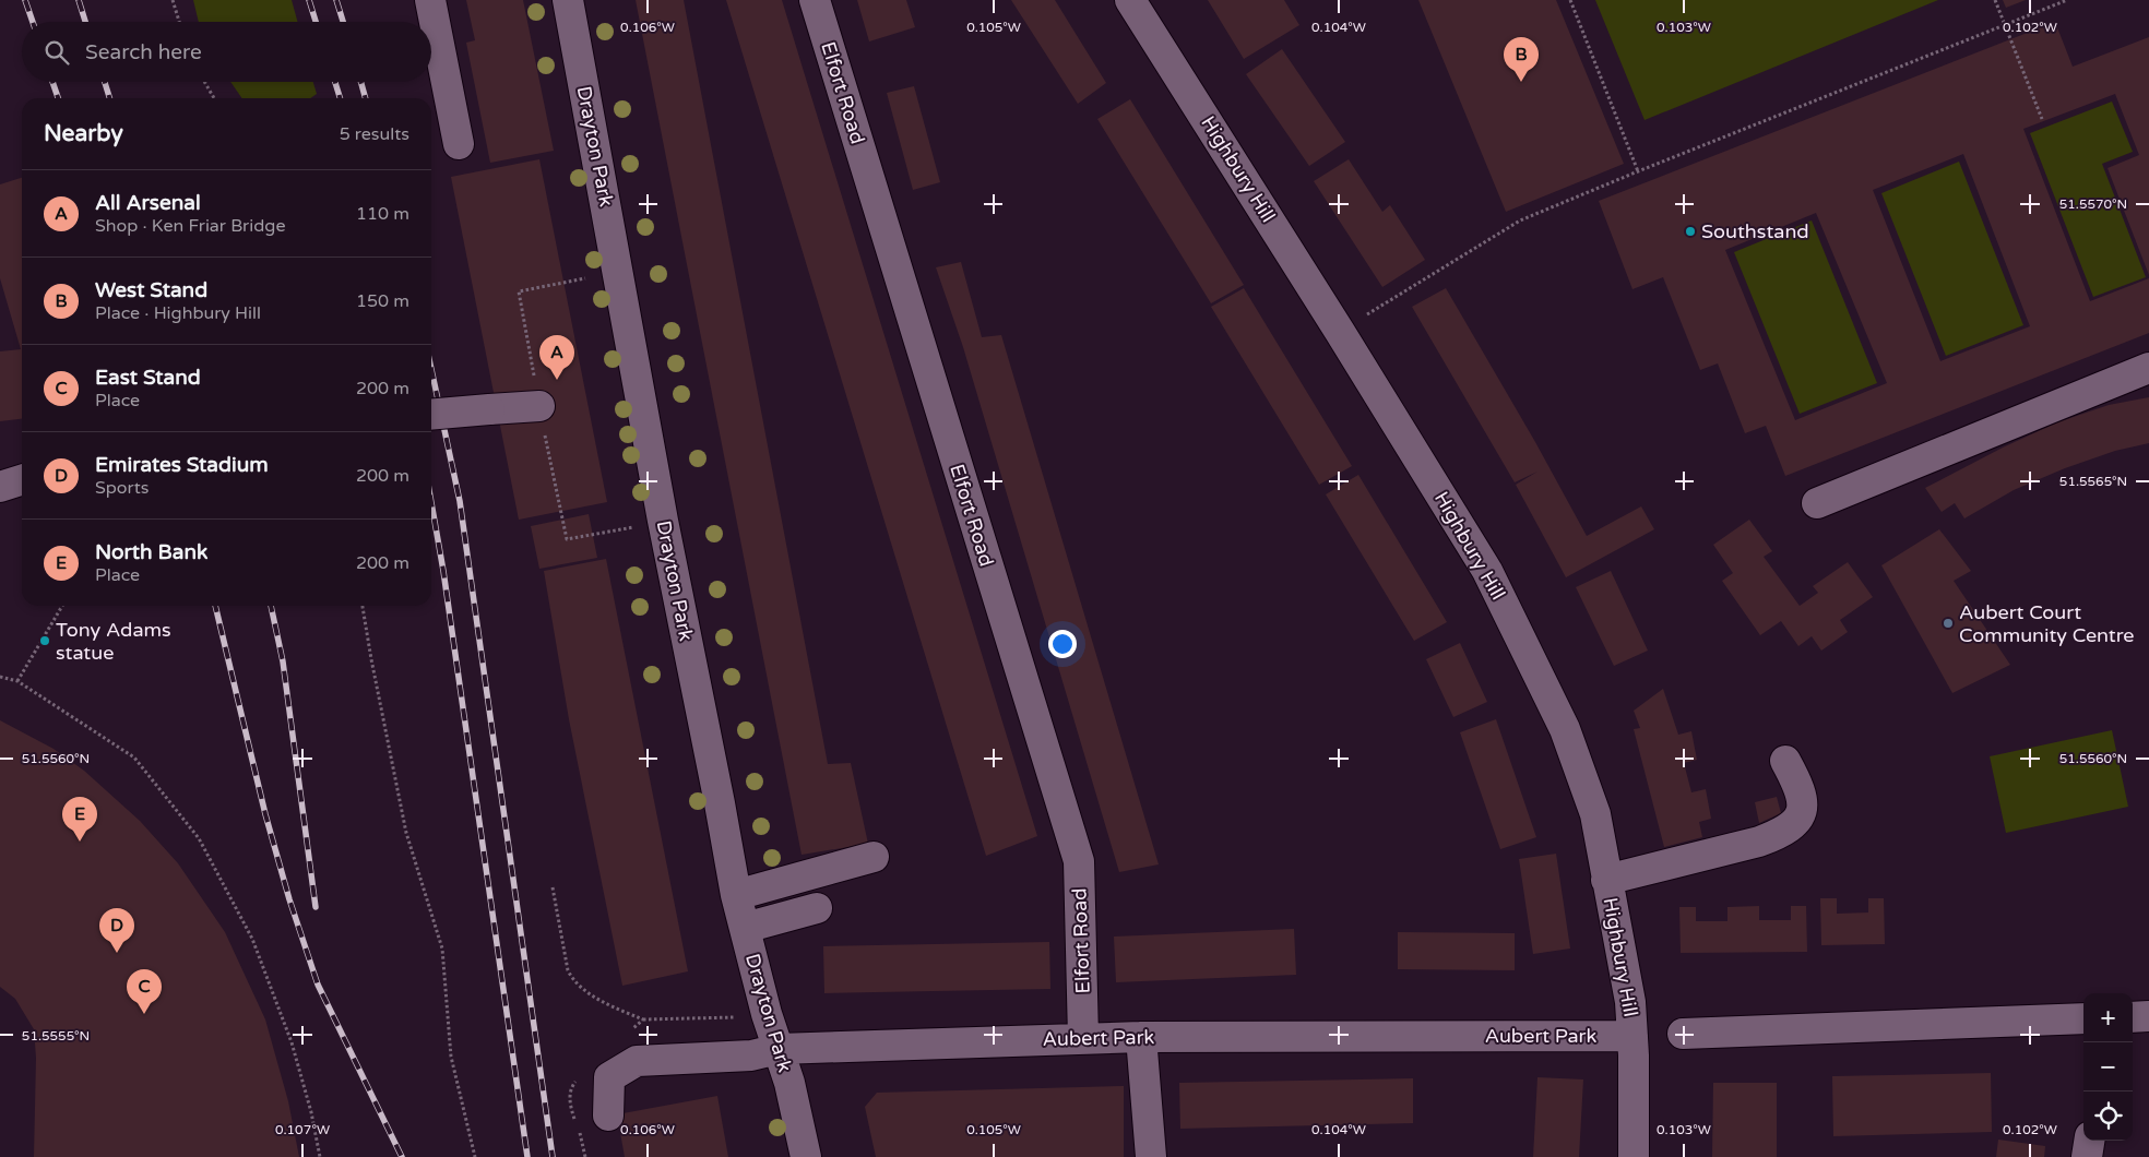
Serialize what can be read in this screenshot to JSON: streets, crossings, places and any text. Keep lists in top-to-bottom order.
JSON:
{
  "streets": {
    "street": [
      "Elfort Road",
      "Drayton Park",
      "Highbury Hill",
      "Aubert Park"
    ]
  },
  "crossings": [
    ["Elfort Road", "Aubert Park"],
    ["Drayton Park", "Aubert Park"],
    ["Highbury Hill", "Aubert Park"]
  ],
  "places": ["Southstand", "Aubert Court Community Centre", "Tony Adams statue"],
  "page": {
    "search": "Search here",
    "pins": [
      "B",
      "A",
      "E",
      "D",
      "C"
    ],
    "heading": ["Nearby", "5 results"],
    "list": [
      {
        "mark": "A",
        "name": "All Arsenal",
        "note": "Shop · Ken Friar Bridge",
        "value": "110 m"
      },
      {
        "mark": "B",
        "name": "West Stand",
        "note": "Place · Highbury Hill",
        "value": "150 m"
      },
      {
        "mark": "C",
        "name": "East Stand",
        "note": "Place",
        "value": "200 m"
      },
      {
        "mark": "D",
        "name": "Emirates Stadium",
        "note": "Sports",
        "value": "200 m"
      },
      {
        "mark": "E",
        "name": "North Bank",
        "note": "Place",
        "value": "200 m"
      }
    ],
    "map_buttons": ["+", "−"]
  },
  "coordinates": [
    "0.106°W",
    "0.105°W",
    "0.104°W",
    "0.103°W",
    "0.102°W",
    "51.5570°N",
    "51.5565°N",
    "51.5560°N",
    "51.5555°N",
    "0.107°W"
  ]
}
